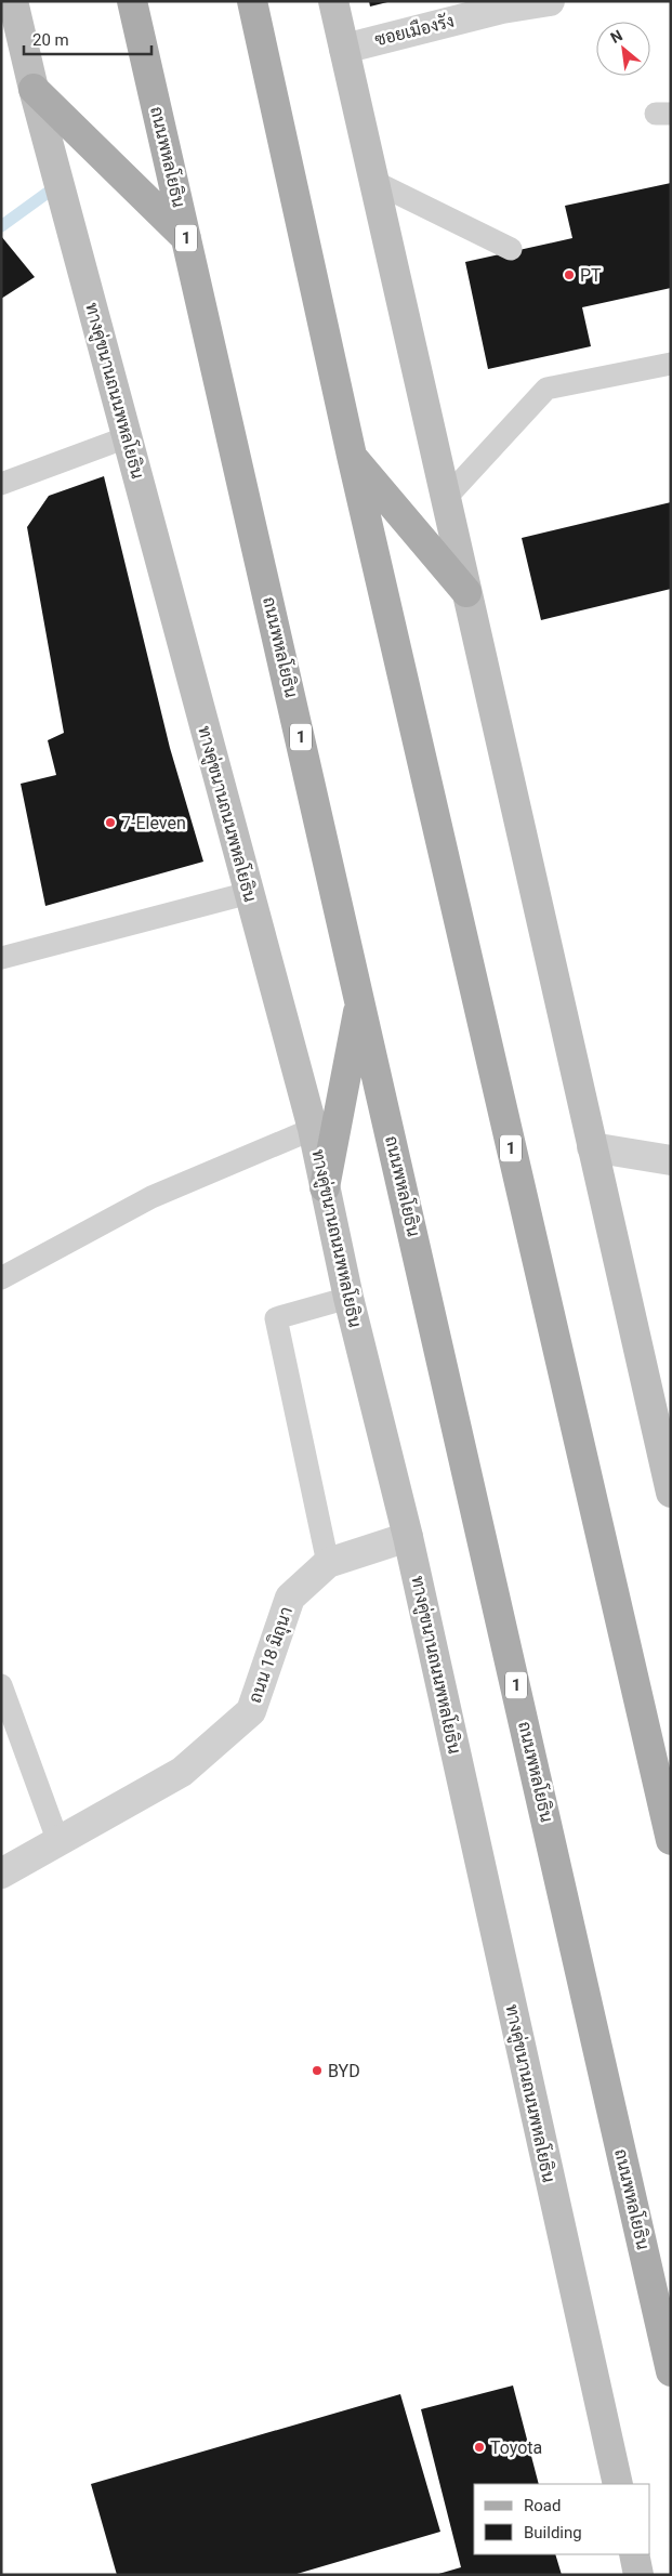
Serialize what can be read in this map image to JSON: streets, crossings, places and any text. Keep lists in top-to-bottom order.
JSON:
{
  "streets": {
    "main road": ["ถนนพหลโยธิน", "1", "ทางคู่ขนานถนนพหลโยธิน"],
    "street": ["ซอยเมืองรัง", "ถนน 18 มิถุนา"]
  },
  "crossings": [
    ["ทางคู่ขนานถนนพหลโยธิน", "ถนน 18 มิถุนา"]
  ],
  "places": [
    "PT",
    "7-Eleven",
    "BYD",
    "Toyota"
  ],
  "legend": ["Road", "Building"],
  "scale_bar": "20 m",
  "north": "top left"
}
